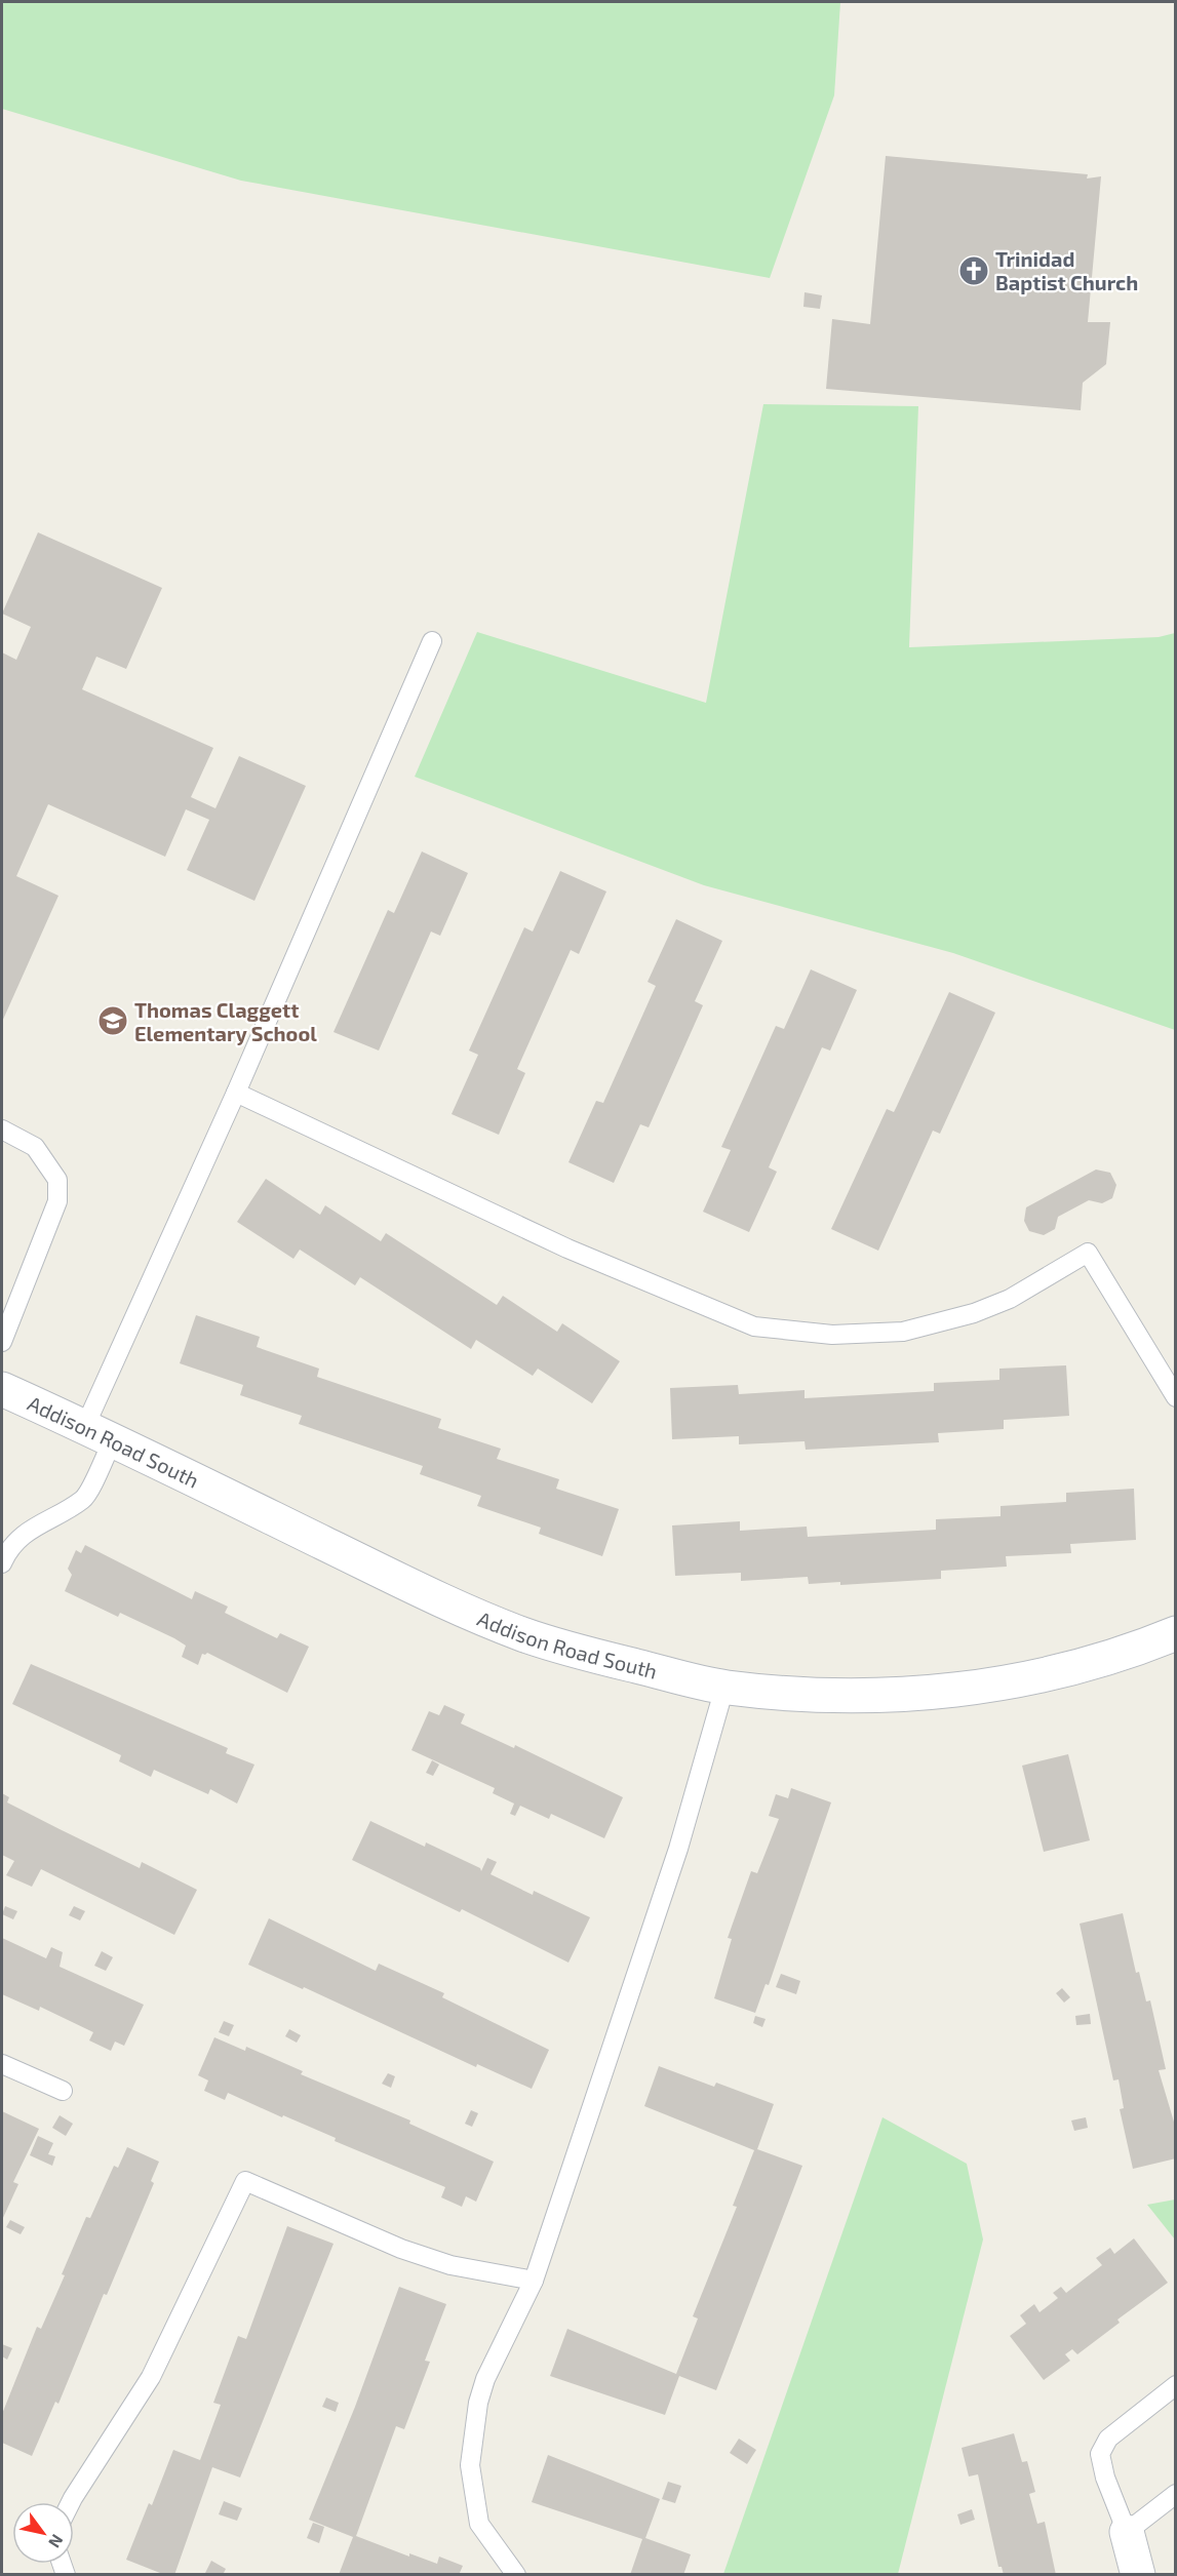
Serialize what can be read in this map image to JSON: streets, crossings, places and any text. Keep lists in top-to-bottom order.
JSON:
{
  "streets": {
    "street": ["Addison Road South"]
  },
  "places": {
    "church": ["Trinidad Baptist Church"],
    "school or university": ["Thomas Claggett Elementary School"]
  },
  "north": "bottom right"
}
